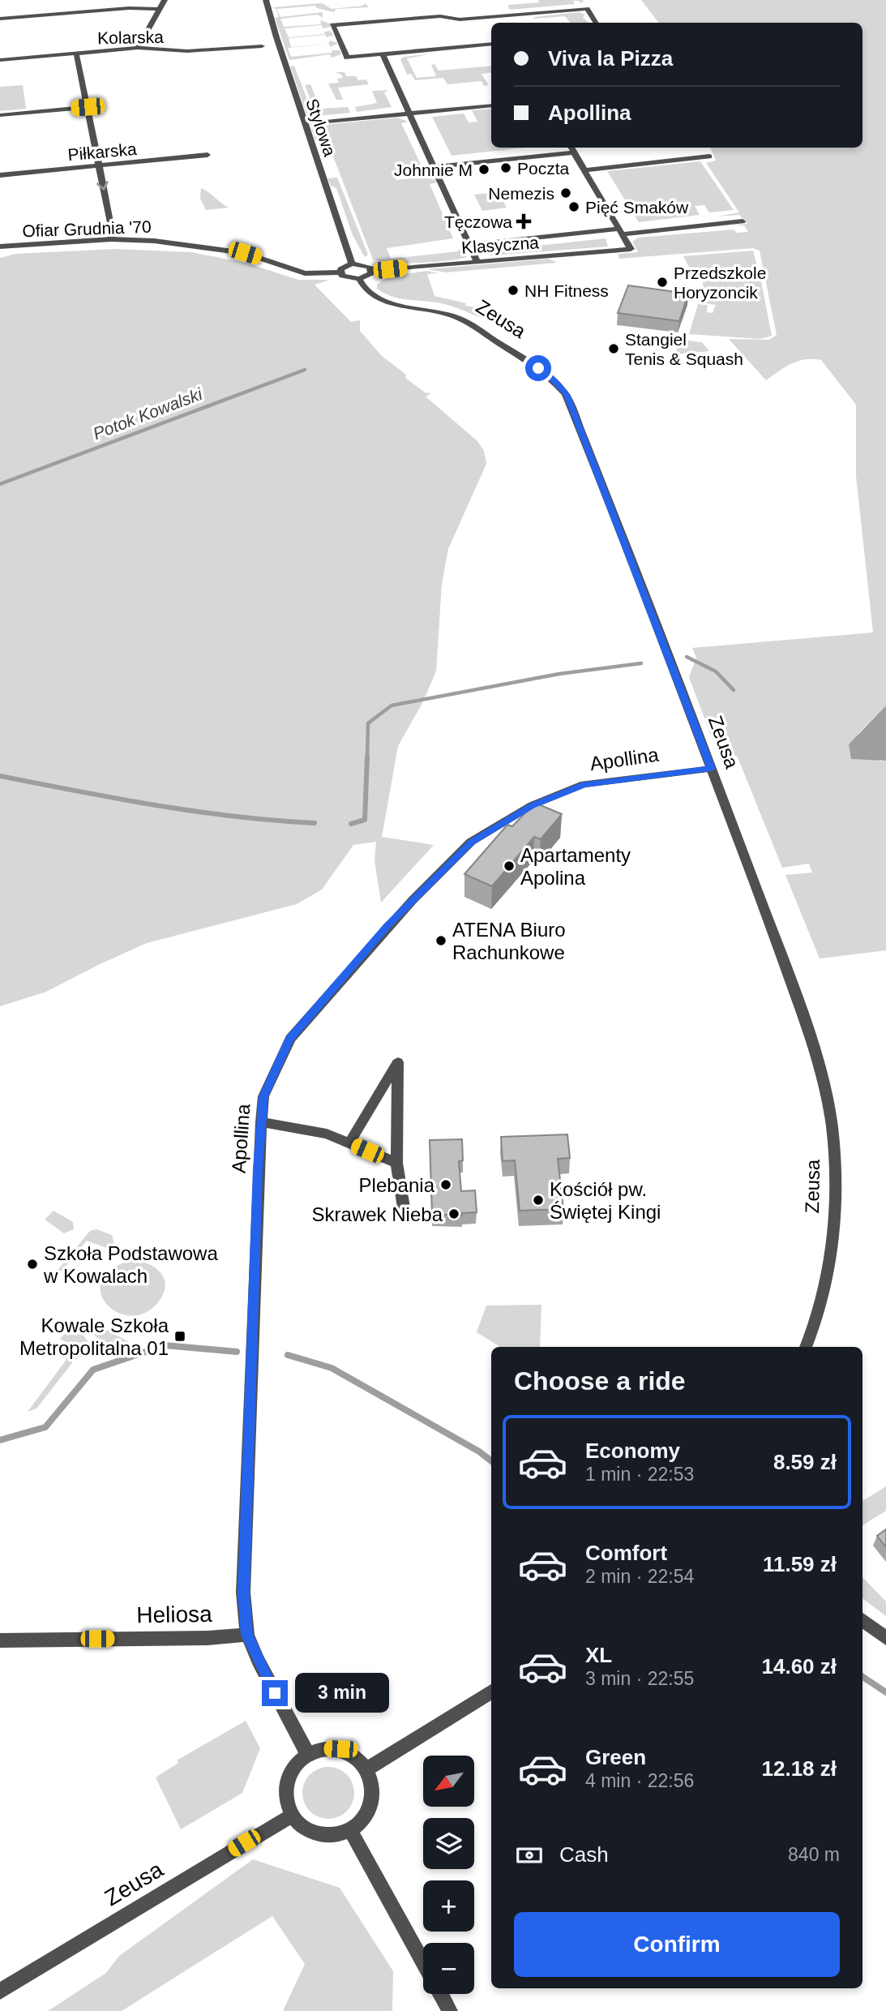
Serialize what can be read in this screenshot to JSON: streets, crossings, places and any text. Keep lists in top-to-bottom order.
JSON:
{
  "streets": {
    "street": [
      "Kolarska",
      "Stylowa",
      "Piłkarska",
      "Ofiar Grudnia '70",
      "Klasyczna",
      "Zeusa",
      "Apollina",
      "Heliosa"
    ]
  },
  "crossings": [
    ["Zeusa", "Apollina"],
    ["Apollina", "Heliosa"]
  ],
  "water": ["Potok Kowalski"],
  "places": {
    "other": [
      "Poczta",
      "Johnnie M",
      "Nemezis",
      "Pięć Smaków",
      "Przedszkole Horyzoncik",
      "NH Fitness",
      "Stangiel Tenis & Squash",
      "Apartamenty Apolina",
      "ATENA Biuro Rachunkowe",
      "Plebania",
      "Kościół pw. Świętej Kingi",
      "Skrawek Nieba",
      "Szkoła Podstawowa w Kowalach"
    ],
    "health": ["Tęczowa"],
    "transit": ["Kowale Szkoła Metropolitalna 01"]
  },
  "north": "bottom left",
  "page": {
    "banner": ["Viva la Pizza", "Apollina"],
    "heading": "Choose a ride",
    "list": [
      {
        "name": "Economy",
        "note": "1 min · 22:53",
        "value": "8.59 zł"
      },
      {
        "name": "Comfort",
        "note": "2 min · 22:54",
        "value": "11.59 zł"
      },
      {
        "name": "XL",
        "note": "3 min · 22:55",
        "value": "14.60 zł"
      },
      {
        "name": "Green",
        "note": "4 min · 22:56",
        "value": "12.18 zł"
      }
    ],
    "bubble": "3 min",
    "map_buttons": ["+", "−"],
    "pay": ["Cash", "840 m"],
    "buttons": "Confirm"
  }
}
